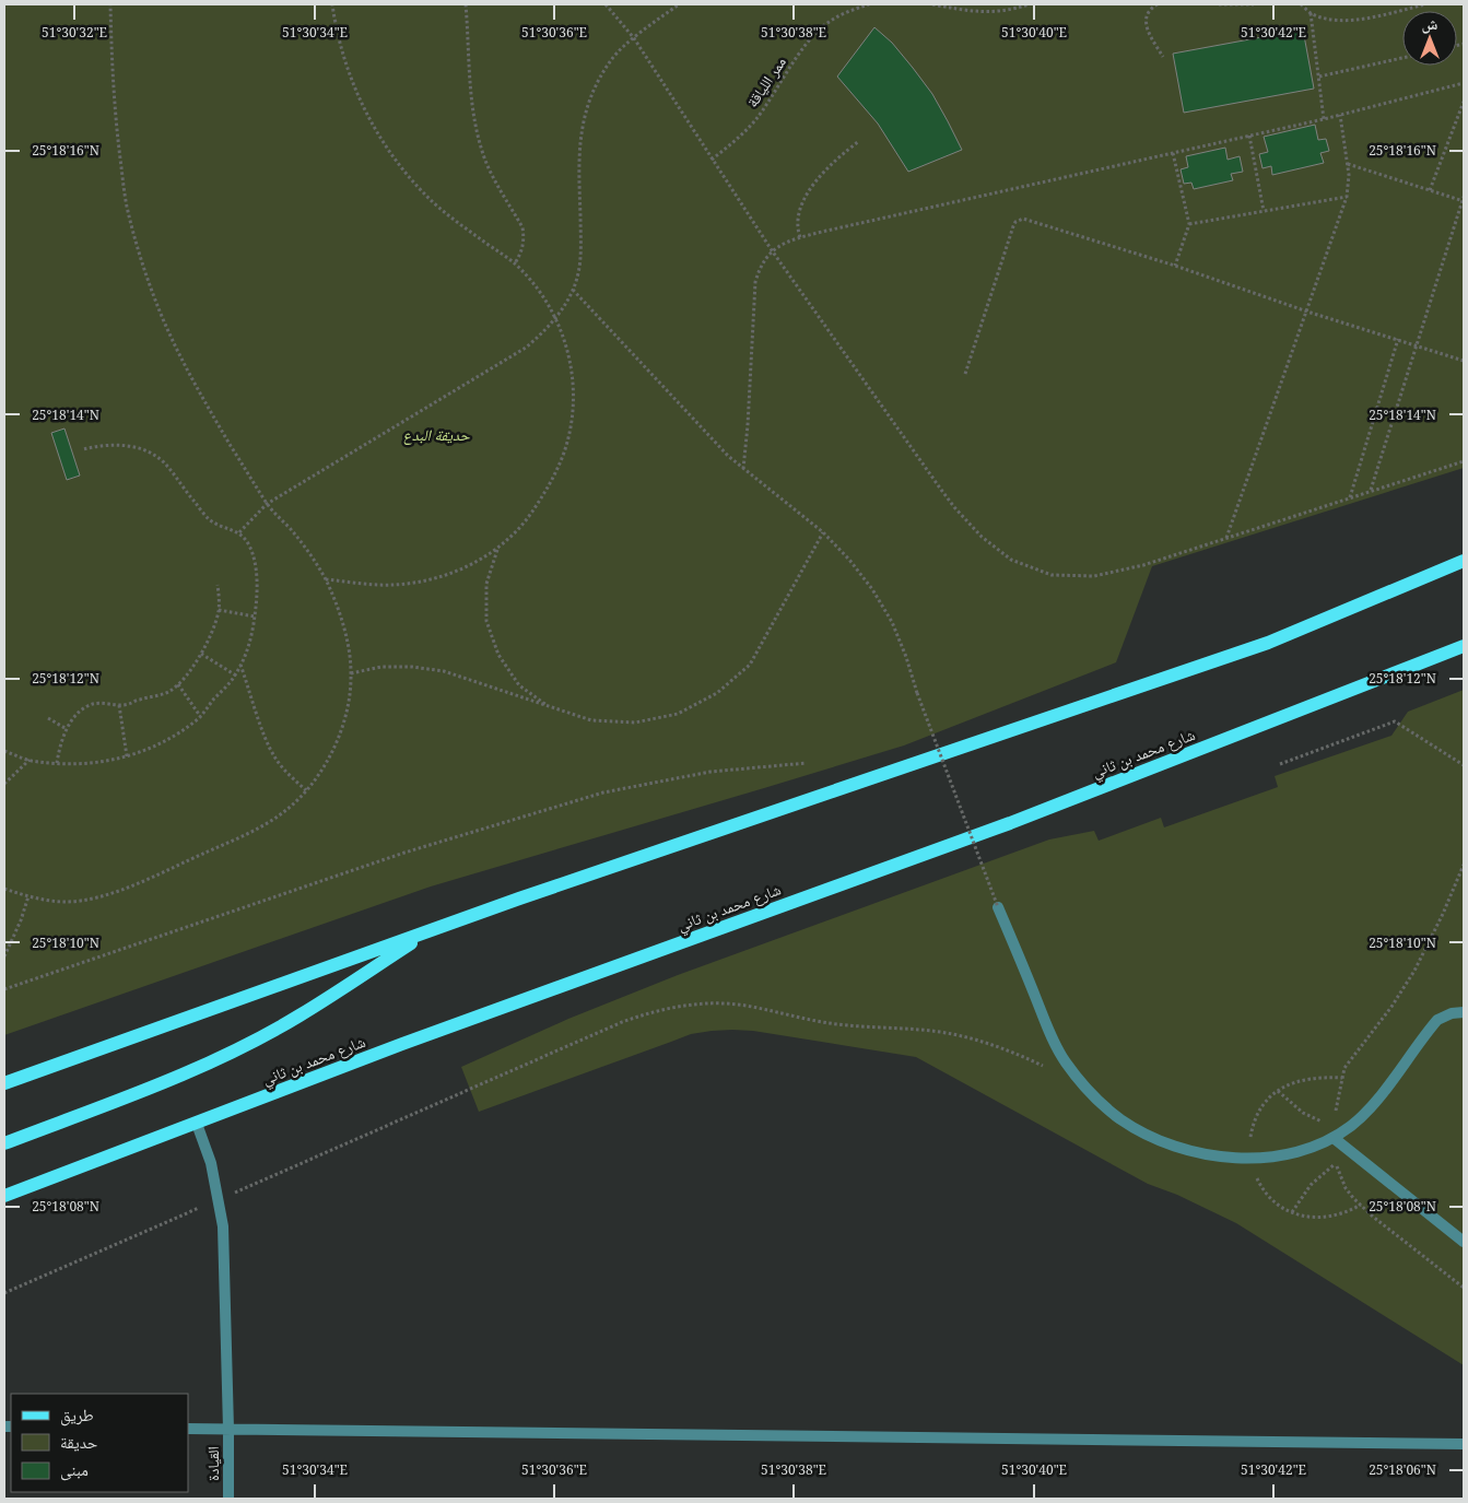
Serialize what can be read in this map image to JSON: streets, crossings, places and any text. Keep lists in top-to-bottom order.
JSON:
{
  "streets": {
    "main road": ["شارع محمد بن ثاني"],
    "street": ["القيادة"],
    "path": ["ممر اللياقة"]
  },
  "crossings": [
    ["شارع محمد بن ثاني", "القيادة"]
  ],
  "parks": ["حديقة البدع"],
  "legend": ["طريق", "حديقة", "مبنى"],
  "north": "top",
  "coordinates": [
    "51°30'32\"E",
    "51°30'34\"E",
    "51°30'36\"E",
    "51°30'38\"E",
    "51°30'40\"E",
    "51°30'42\"E",
    "25°18'16\"N",
    "25°18'14\"N",
    "25°18'12\"N",
    "25°18'10\"N",
    "25°18'08\"N",
    "25°18'06\"N"
  ]
}
